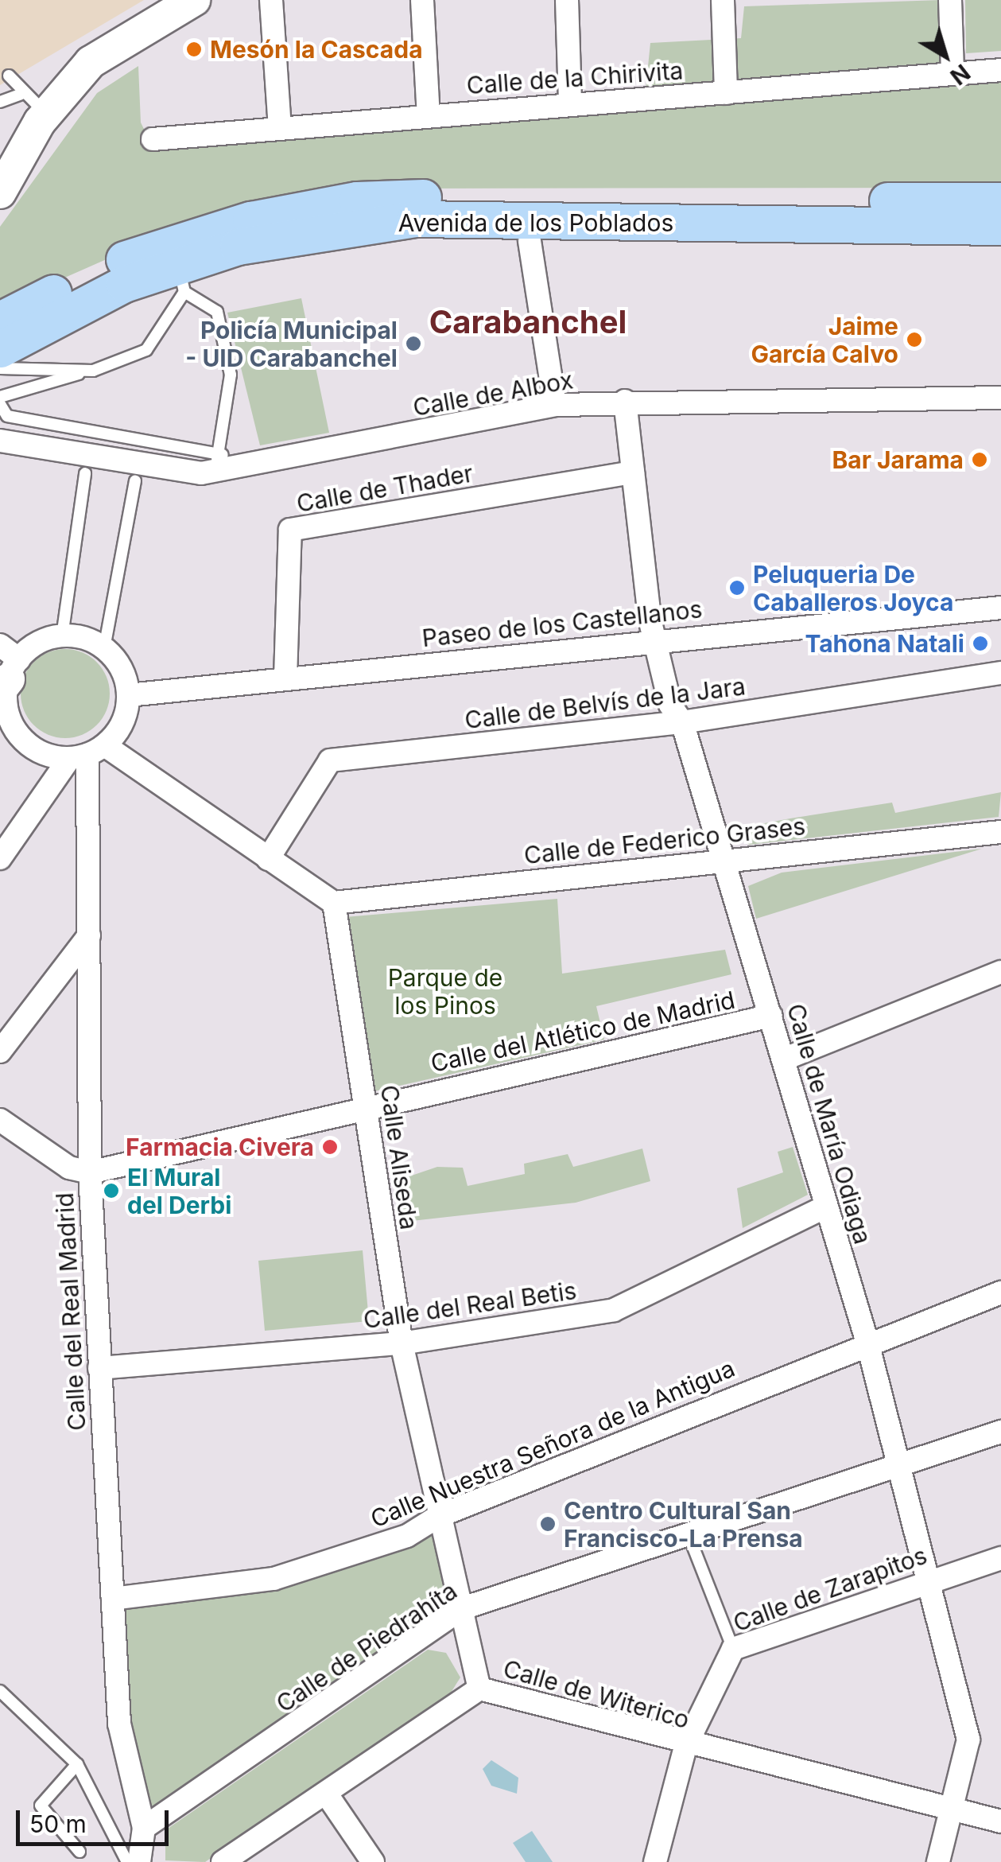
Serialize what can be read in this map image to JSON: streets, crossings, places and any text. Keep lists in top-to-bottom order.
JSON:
{
  "streets": {
    "main road": ["Avenida de los Poblados"],
    "street": [
      "Calle de la Chirivita",
      "Calle de Albox",
      "Calle de Thader",
      "Paseo de los Castellanos",
      "Calle de Belvís de la Jara",
      "Calle de Federico Grases",
      "Calle del Atlético de Madrid",
      "Calle de María Odiaga",
      "Calle Aliseda",
      "Calle del Real Betis",
      "Calle del Real Madrid",
      "Calle Nuestra Señora de la Antigua",
      "Calle de Zarapitos",
      "Calle de Piedrahíta",
      "Calle de Witerico"
    ]
  },
  "crossings": [
    ["Calle de Albox", "Calle de María Odiaga"],
    ["Calle de Thader", "Paseo de los Castellanos"],
    ["Calle de Thader", "Calle de María Odiaga"],
    ["Paseo de los Castellanos", "Calle de María Odiaga"],
    ["Paseo de los Castellanos", "Calle del Real Madrid"],
    ["Calle de Belvís de la Jara", "Calle de María Odiaga"],
    ["Calle de Federico Grases", "Calle de María Odiaga"],
    ["Calle de Federico Grases", "Calle Aliseda"],
    ["Calle del Atlético de Madrid", "Calle de María Odiaga"],
    ["Calle del Atlético de Madrid", "Calle Aliseda"],
    ["Calle del Atlético de Madrid", "Calle del Real Madrid"],
    ["Calle de María Odiaga", "Calle del Real Betis"],
    ["Calle de María Odiaga", "Calle Nuestra Señora de la Antigua"],
    ["Calle de María Odiaga", "Calle de Zarapitos"],
    ["Calle de María Odiaga", "Calle de Piedrahíta"],
    ["Calle de María Odiaga", "Calle de Witerico"],
    ["Calle Aliseda", "Calle del Real Betis"],
    ["Calle Aliseda", "Calle Nuestra Señora de la Antigua"],
    ["Calle Aliseda", "Calle de Piedrahíta"],
    ["Calle Aliseda", "Calle de Witerico"],
    ["Calle del Real Betis", "Calle del Real Madrid"],
    ["Calle del Real Madrid", "Calle Nuestra Señora de la Antigua"],
    ["Calle del Real Madrid", "Calle de Piedrahíta"],
    ["Calle de Zarapitos", "Calle de Witerico"]
  ],
  "districts": ["Carabanchel"],
  "parks": ["Parque de los Pinos"],
  "places": [
    "Mesón la Cascada",
    "Jaime García Calvo",
    "Policía Municipal - UID Carabanchel",
    "Bar Jarama",
    "Peluqueria De Caballeros Joyca",
    "Tahona Natali",
    "Farmacia Civera",
    "El Mural del Derbi",
    "Centro Cultural San Francisco-La Prensa"
  ],
  "scale_bar": "50 m",
  "north": "bottom right"
}
